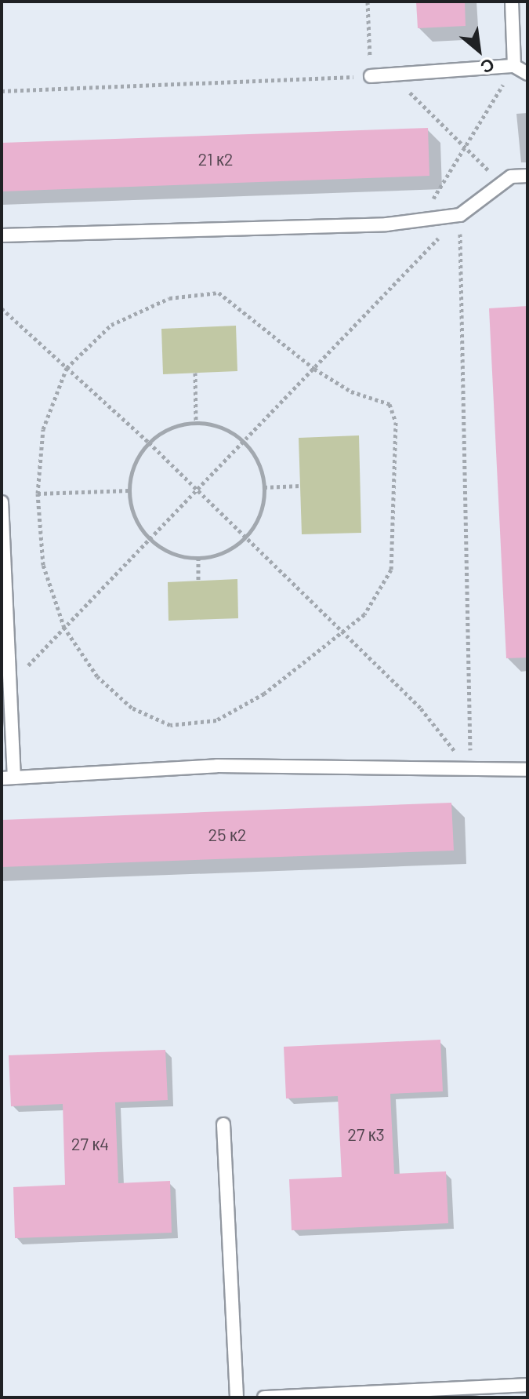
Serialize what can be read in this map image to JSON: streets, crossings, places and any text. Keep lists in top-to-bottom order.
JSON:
{
  "house_numbers": [
    "21 к2",
    "25 к2",
    "27 к3",
    "27 к4"
  ],
  "north": "bottom right"
}
